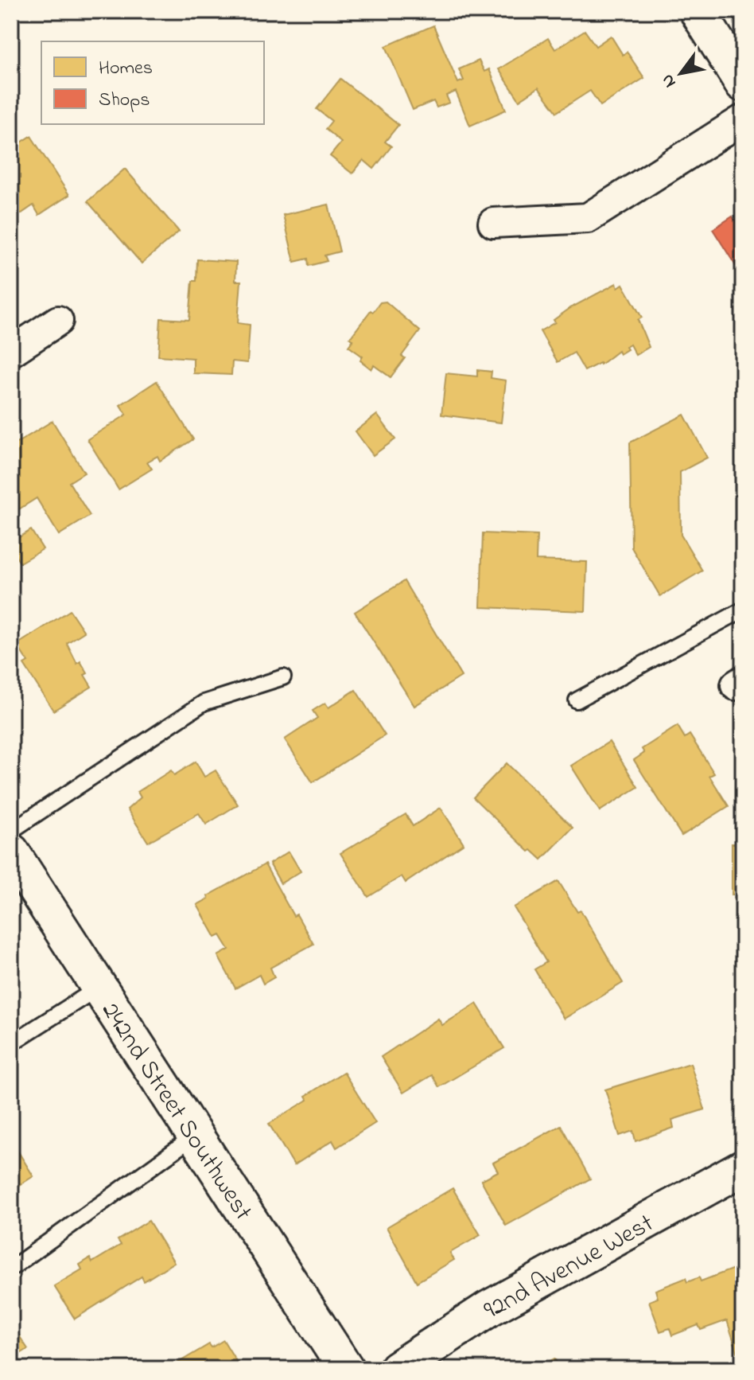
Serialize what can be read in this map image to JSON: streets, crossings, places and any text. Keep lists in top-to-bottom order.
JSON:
{
  "streets": {
    "street": ["242nd Street Southwest", "92nd Avenue West"]
  },
  "legend": ["Homes", "Shops"],
  "north": "bottom left"
}
